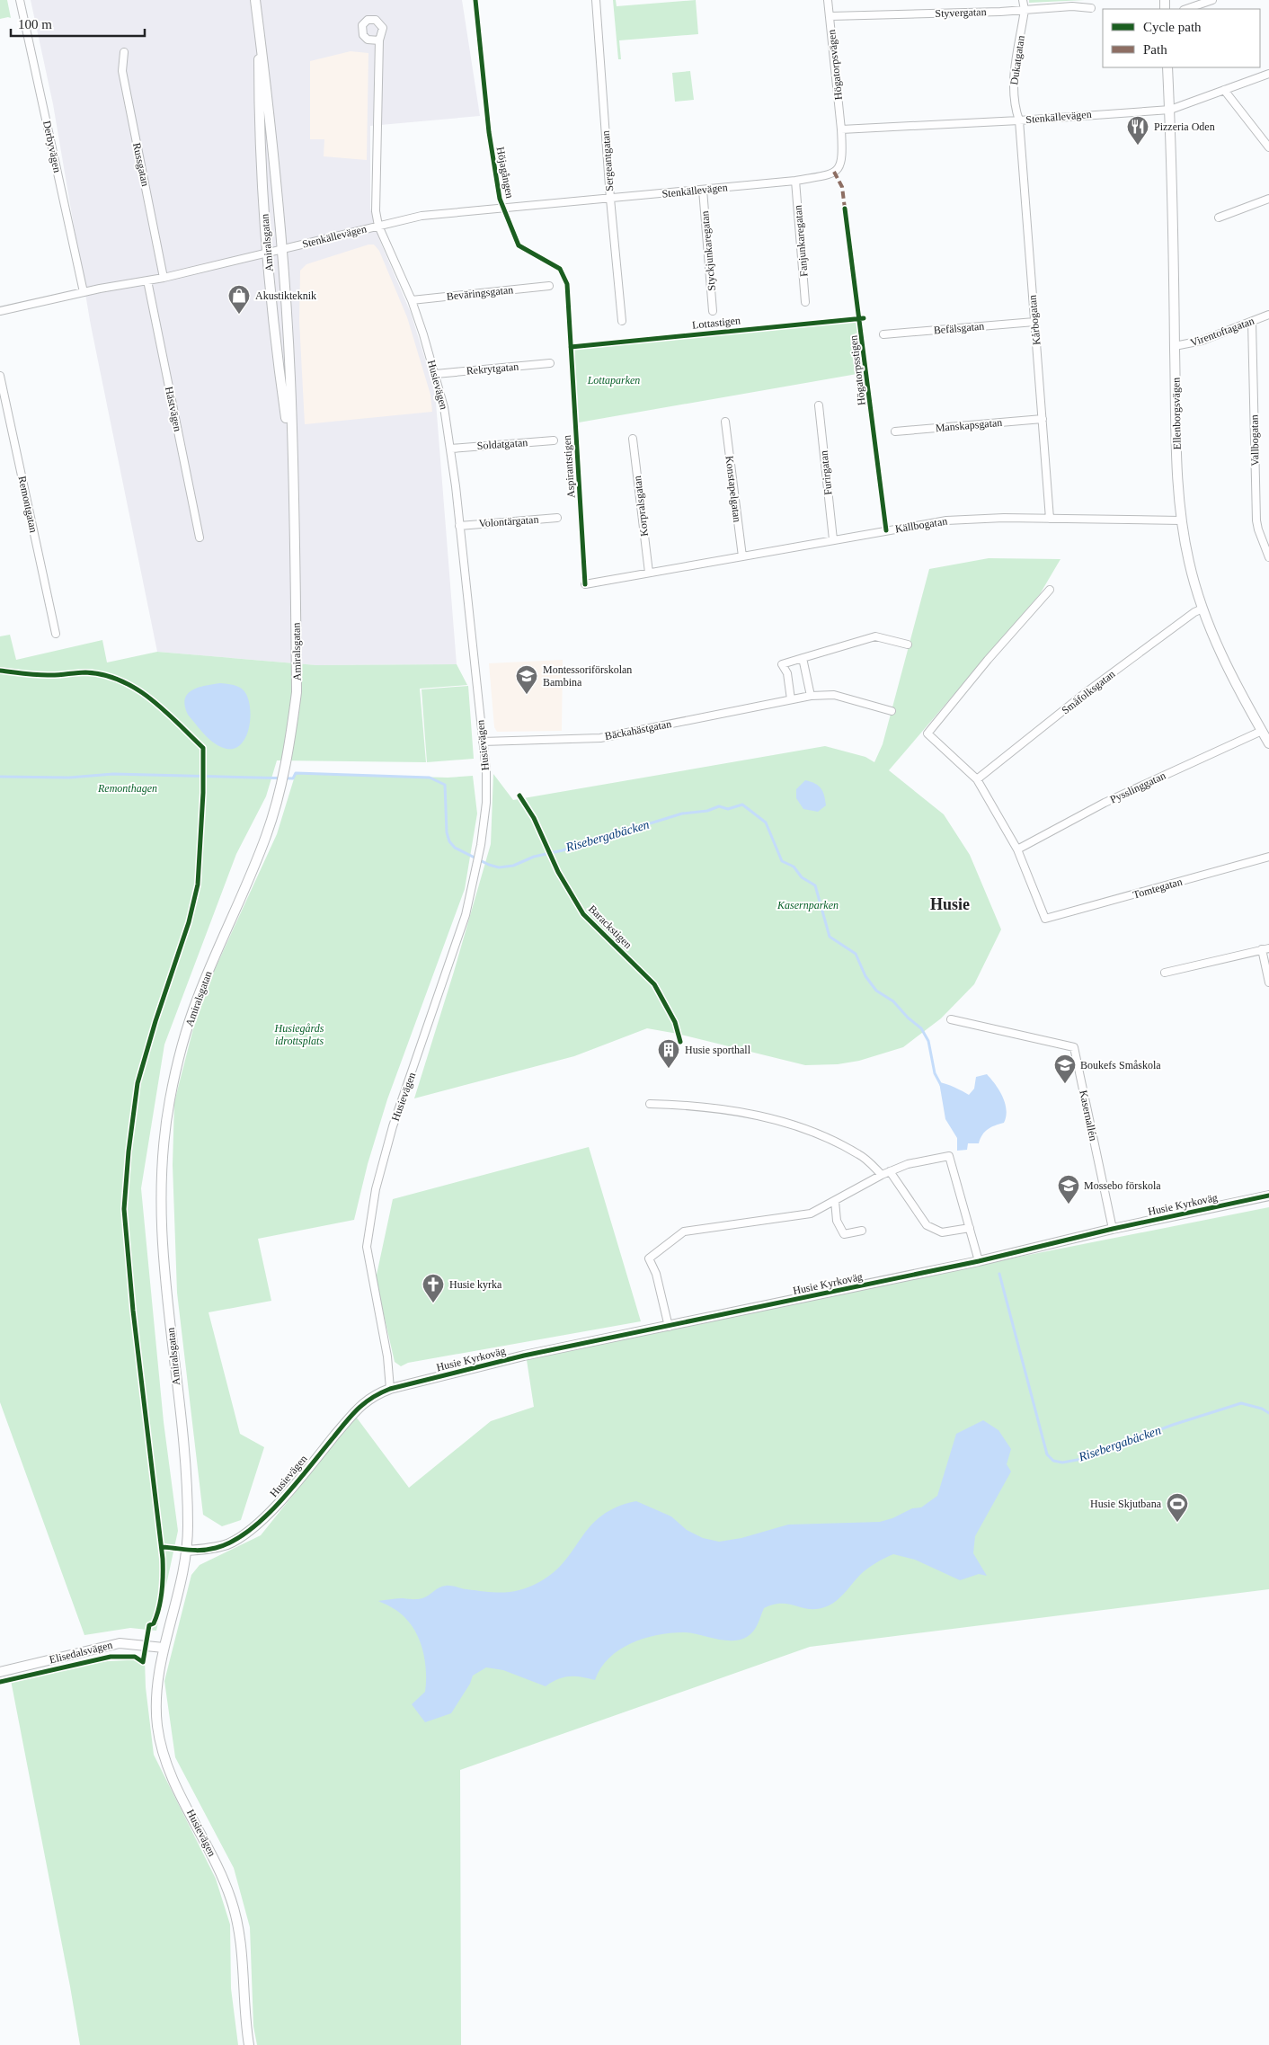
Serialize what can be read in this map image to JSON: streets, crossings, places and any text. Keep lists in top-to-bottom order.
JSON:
{
  "streets": {
    "street": [
      "Styvergatan",
      "Dukatgatan",
      "Högatorpsvägen",
      "Stenkällevägen",
      "Derbyvägen",
      "Sergeantgatan",
      "Russgatan",
      "Fanjunkaregatan",
      "Amiralsgatan",
      "Styckjunkaregatan",
      "Beväringsgatan",
      "Kårbogatan",
      "Befälsgatan",
      "Virentoftagatan",
      "Rekrytgatan",
      "Husievägen",
      "Hästvägen",
      "Ellenborgsvägen",
      "Manskapsgatan",
      "Vallbogatan",
      "Soldatgatan",
      "Furirgatan",
      "Konstapelgatan",
      "Remontgatan",
      "Korpralsgatan",
      "Volontärgatan",
      "Källbogatan",
      "Småfolksgatan",
      "Bäckahästgatan",
      "Pysslinggatan",
      "Tomtegatan",
      "Kasernallén",
      "Husie Kyrkoväg",
      "Elisedalsvägen"
    ],
    "cycle path": [
      "Höjagången",
      "Lottastigen",
      "Högatorpsstigen",
      "Barackstigen"
    ]
  },
  "crossings": [
    ["Styvergatan", "Dukatgatan"],
    ["Styvergatan", "Högatorpsvägen"],
    ["Dukatgatan", "Stenkällevägen"],
    ["Dukatgatan", "Kårbogatan"],
    ["Högatorpsvägen", "Stenkällevägen"],
    ["Stenkällevägen", "Derbyvägen"],
    ["Stenkällevägen", "Sergeantgatan"],
    ["Stenkällevägen", "Russgatan"],
    ["Stenkällevägen", "Fanjunkaregatan"],
    ["Stenkällevägen", "Amiralsgatan"],
    ["Stenkällevägen", "Styckjunkaregatan"],
    ["Stenkällevägen", "Kårbogatan"],
    ["Stenkällevägen", "Husievägen"],
    ["Stenkällevägen", "Hästvägen"],
    ["Stenkällevägen", "Ellenborgsvägen"],
    ["Amiralsgatan", "Husievägen"],
    ["Beväringsgatan", "Husievägen"],
    ["Kårbogatan", "Befälsgatan"],
    ["Kårbogatan", "Manskapsgatan"],
    ["Kårbogatan", "Källbogatan"],
    ["Virentoftagatan", "Ellenborgsvägen"],
    ["Virentoftagatan", "Vallbogatan"],
    ["Rekrytgatan", "Husievägen"],
    ["Husievägen", "Soldatgatan"],
    ["Husievägen", "Volontärgatan"],
    ["Husievägen", "Bäckahästgatan"],
    ["Husievägen", "Husie Kyrkoväg"],
    ["Husievägen", "Elisedalsvägen"],
    ["Ellenborgsvägen", "Källbogatan"],
    ["Ellenborgsvägen", "Småfolksgatan"],
    ["Ellenborgsvägen", "Pysslinggatan"],
    ["Furirgatan", "Källbogatan"],
    ["Konstapelgatan", "Källbogatan"],
    ["Korpralsgatan", "Källbogatan"],
    ["Pysslinggatan", "Tomtegatan"],
    ["Kasernallén", "Husie Kyrkoväg"]
  ],
  "districts": ["Husie"],
  "water": ["Risebergabäcken"],
  "parks": [
    "Lottaparken",
    "Remonthagen",
    "Kasernparken",
    "Husiegårds idrottsplats"
  ],
  "places": {
    "restaurant": ["Pizzeria Oden"],
    "shop": ["Akustikteknik"],
    "school or university": ["Montessoriförskolan Bambina", "Boukefs Småskola", "Mossebo förskola"],
    "building": ["Husie sporthall"],
    "church": ["Husie kyrka"],
    "sports": ["Husie Skjutbana"]
  },
  "legend": ["Cycle path", "Path"],
  "scale_bar": "100 m"
}
